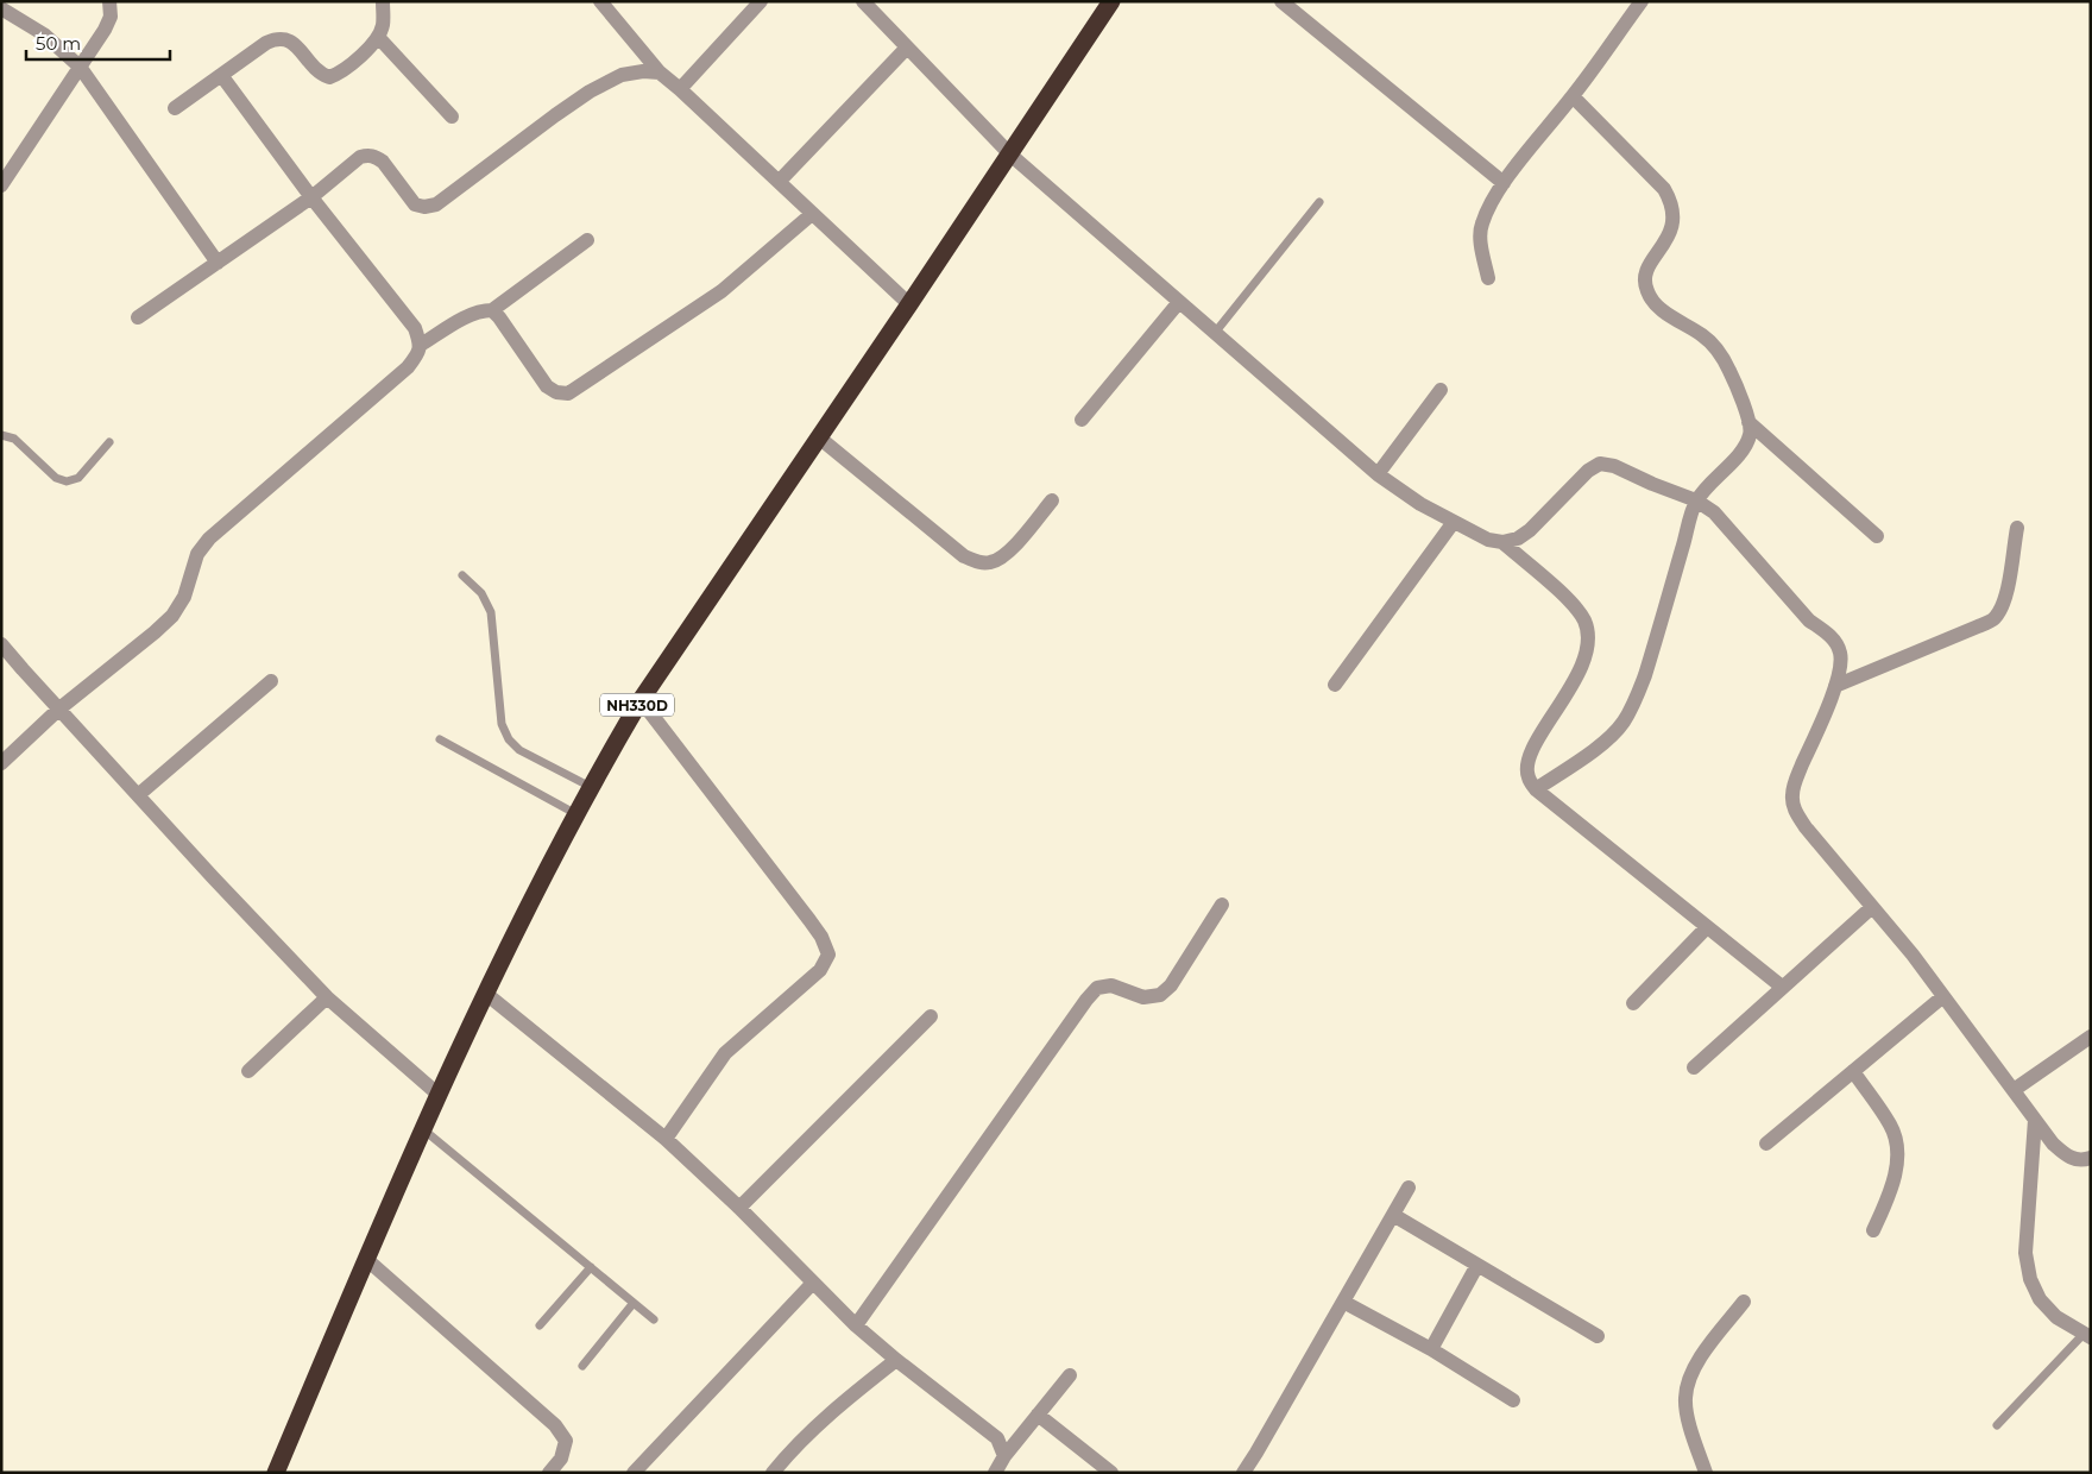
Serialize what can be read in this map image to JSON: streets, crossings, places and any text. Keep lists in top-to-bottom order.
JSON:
{
  "streets": {
    "highway": ["NH330D"]
  },
  "scale_bar": "50 m"
}
